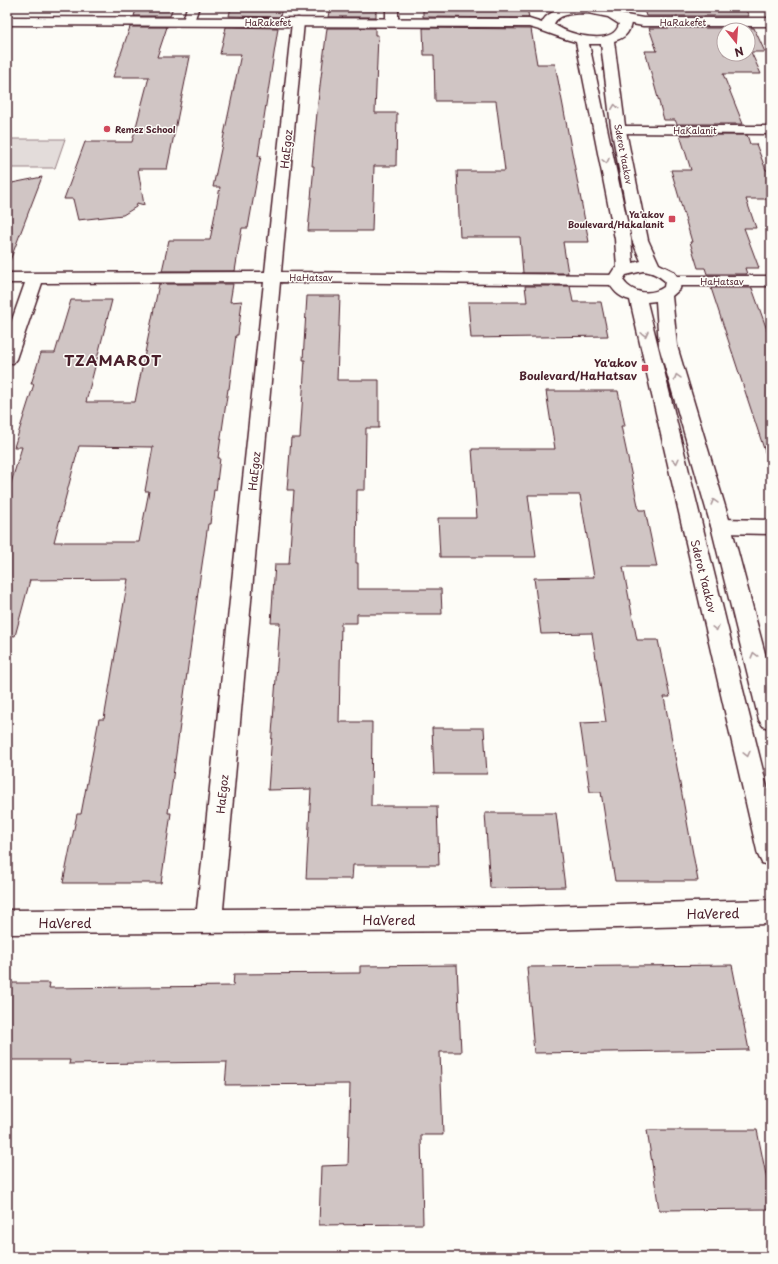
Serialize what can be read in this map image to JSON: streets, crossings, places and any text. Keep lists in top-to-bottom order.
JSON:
{
  "streets": {
    "street": [
      "HaRakefet",
      "HaKalanit",
      "HaEgoz",
      "Sderot Yaakov",
      "HaHatsav",
      "HaVered"
    ]
  },
  "crossings": [
    ["HaRakefet", "HaEgoz"],
    ["HaRakefet", "Sderot Yaakov"],
    ["HaKalanit", "Sderot Yaakov"],
    ["HaEgoz", "HaHatsav"],
    ["HaEgoz", "HaVered"],
    ["Sderot Yaakov", "HaHatsav"]
  ],
  "districts": ["TZAMAROT"],
  "places": {
    "other": ["Remez School"],
    "transit": ["Ya'akov Boulevard/Hakalanit", "Ya'akov Boulevard/HaHatsav"]
  },
  "north": "bottom"
}
